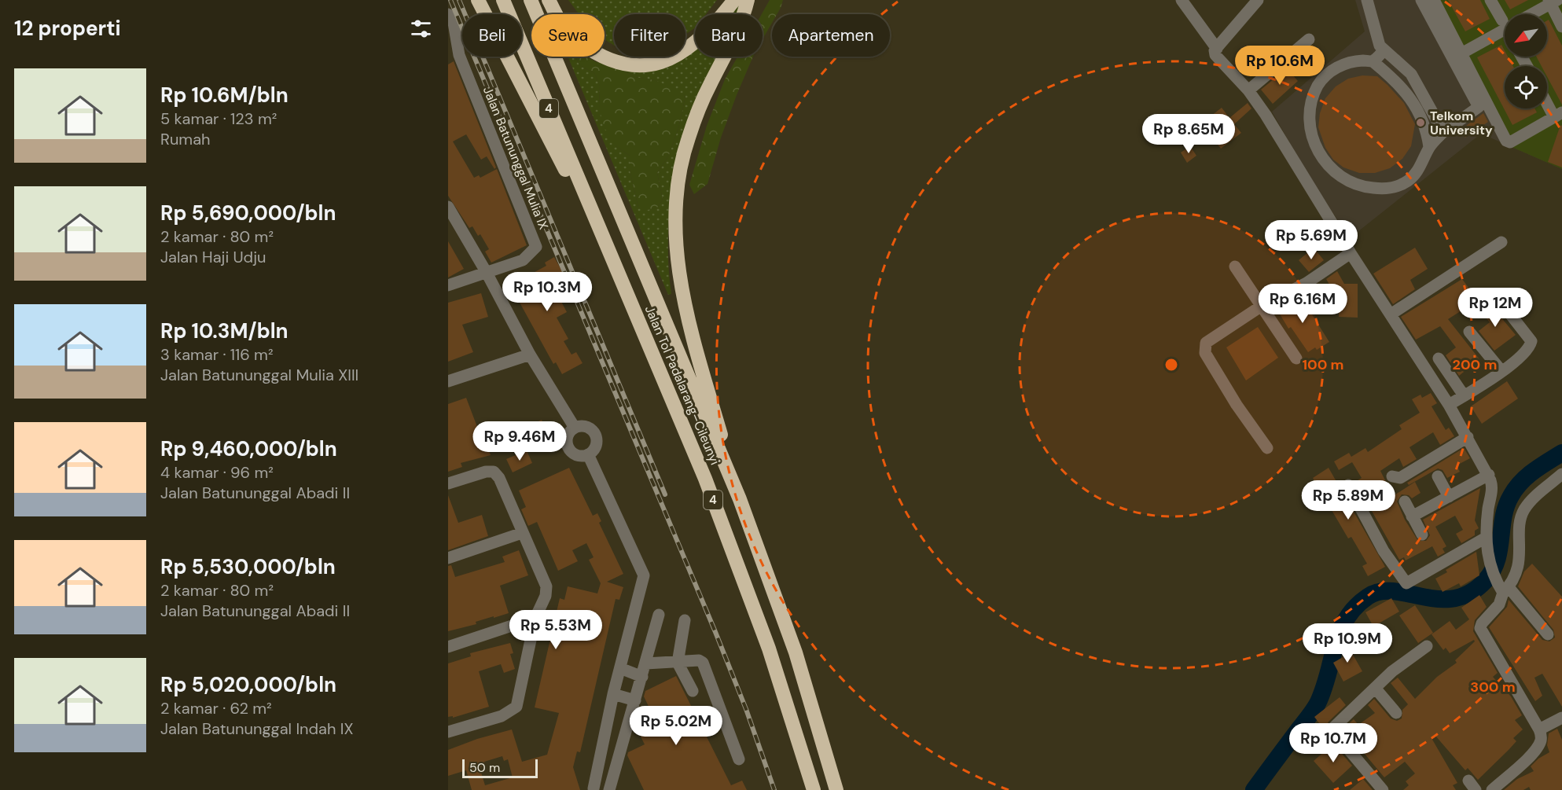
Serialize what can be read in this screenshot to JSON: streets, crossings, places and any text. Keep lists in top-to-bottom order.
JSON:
{
  "streets": {
    "highway": ["4", "Jalan Tol Padalarang–Cileunyi"],
    "street": ["Jalan Batununggal Mulia IX"]
  },
  "places": ["Telkom University"],
  "scale_bar": "50 m",
  "north": "bottom left",
  "page": {
    "heading": "12 properti",
    "chip": [
      "Beli",
      "Sewa",
      "Filter",
      "Baru",
      "Apartemen"
    ],
    "price": [
      "Rp 10.6M",
      "Rp 8.65M",
      "Rp 5.69M",
      "Rp 10.3M",
      "Rp 6.16M",
      "Rp 12M",
      "Rp 9.46M",
      "Rp 5.89M",
      "Rp 5.53M",
      "Rp 10.9M",
      "Rp 5.02M",
      "Rp 10.7M"
    ],
    "list": [
      {
        "name": "Rp 10.6M/bln",
        "note": "5 kamar · 123 m² · Rumah"
      },
      {
        "name": "Rp 5,690,000/bln",
        "note": "2 kamar · 80 m² · Jalan Haji Udju"
      },
      {
        "name": "Rp 10.3M/bln",
        "note": "3 kamar · 116 m² · Jalan Batununggal Mulia XIII"
      },
      {
        "name": "Rp 9,460,000/bln",
        "note": "4 kamar · 96 m² · Jalan Batununggal Abadi II"
      },
      {
        "name": "Rp 5,530,000/bln",
        "note": "2 kamar · 80 m² · Jalan Batununggal Abadi II"
      },
      {
        "name": "Rp 5,020,000/bln",
        "note": "2 kamar · 62 m² · Jalan Batununggal Indah IX"
      }
    ],
    "scale": "50 m"
  },
  "rings": ["100 m", "200 m", "300 m"]
}
